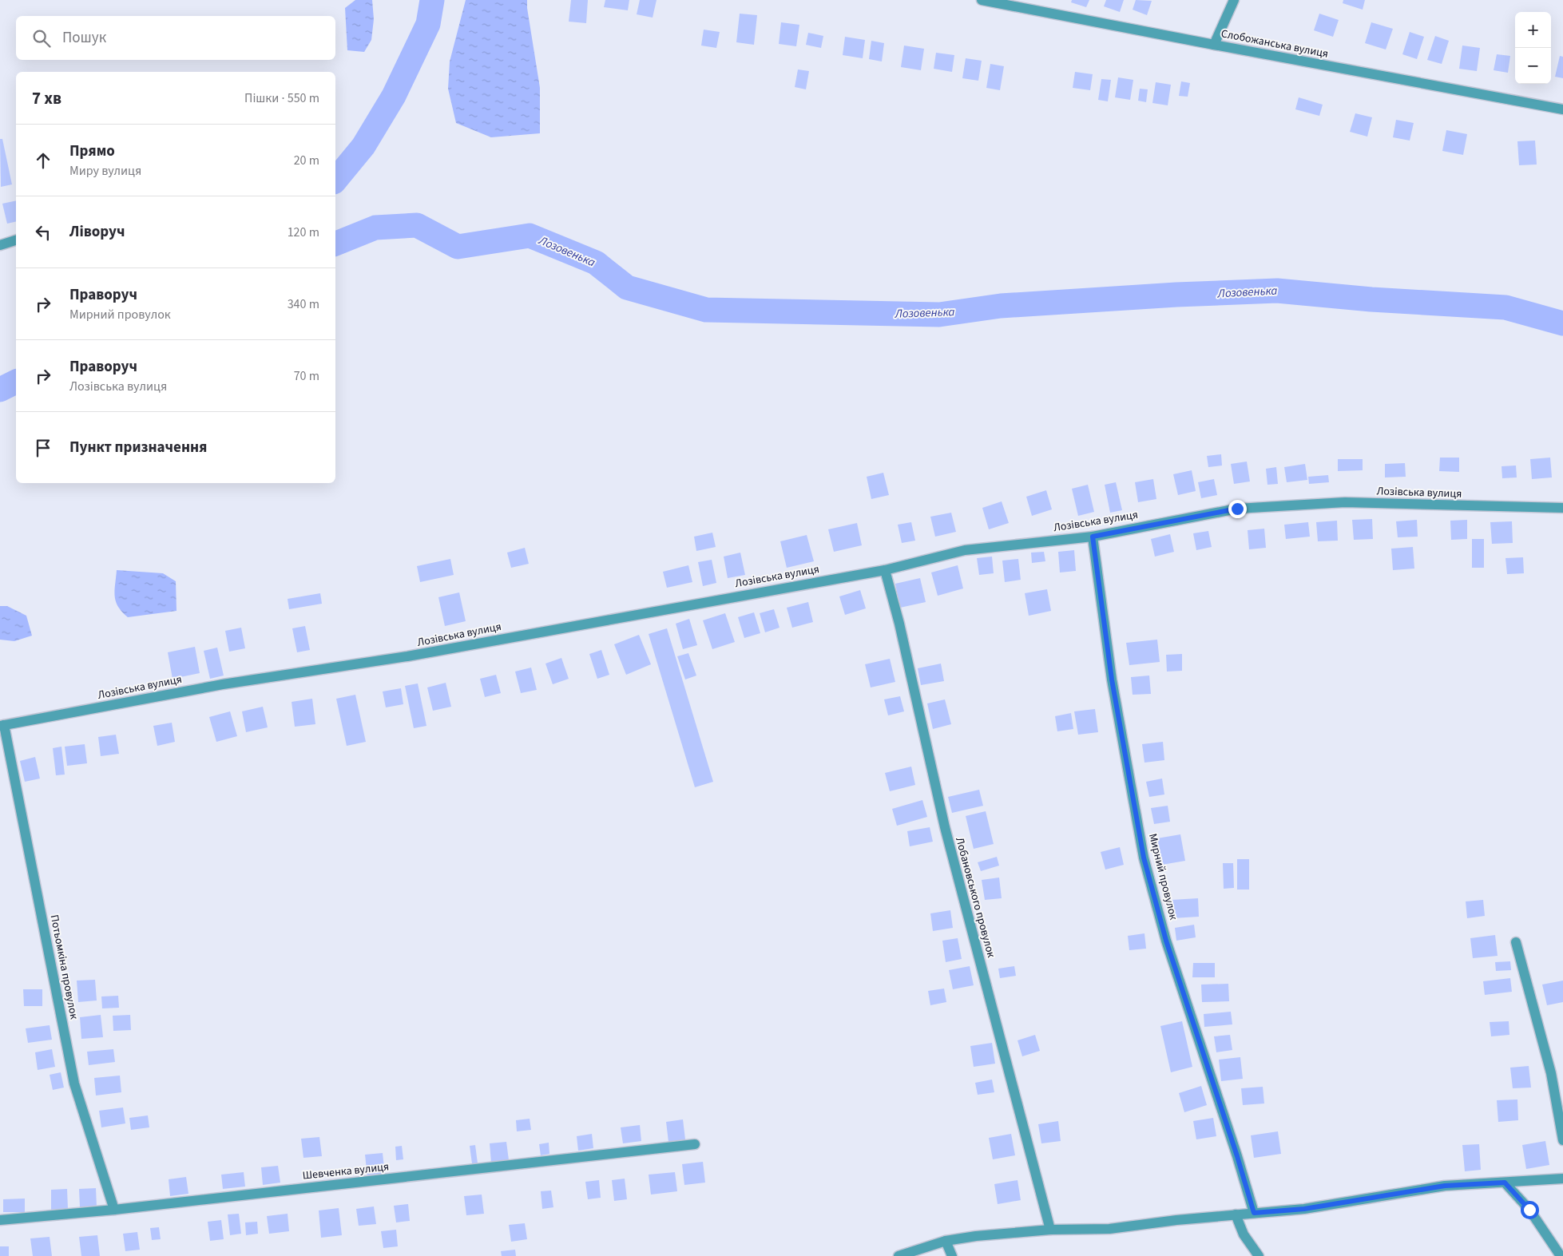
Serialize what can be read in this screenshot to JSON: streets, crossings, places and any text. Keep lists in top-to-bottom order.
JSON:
{
  "streets": {
    "street": [
      "Слобожанська вулиця",
      "Лозівська вулиця",
      "Мирний провулок",
      "Лобановського провулок",
      "Потьомкіна провулок",
      "Шевченка вулиця"
    ]
  },
  "crossings": [
    ["Лозівська вулиця", "Мирний провулок"],
    ["Лозівська вулиця", "Лобановського провулок"],
    ["Лозівська вулиця", "Потьомкіна провулок"],
    ["Потьомкіна провулок", "Шевченка вулиця"]
  ],
  "water": ["Лозовенька"],
  "page": {
    "map_buttons": ["+", "−"],
    "search": "Пошук",
    "heading": ["7 хв", "Пішки · 550 m"],
    "list": [
      ["Прямо", "Миру вулиця", "20 m"],
      ["Ліворуч", "120 m"],
      ["Праворуч", "Мирний провулок", "340 m"],
      ["Праворуч", "Лозівська вулиця", "70 m"],
      "Пункт призначення"
    ]
  }
}
